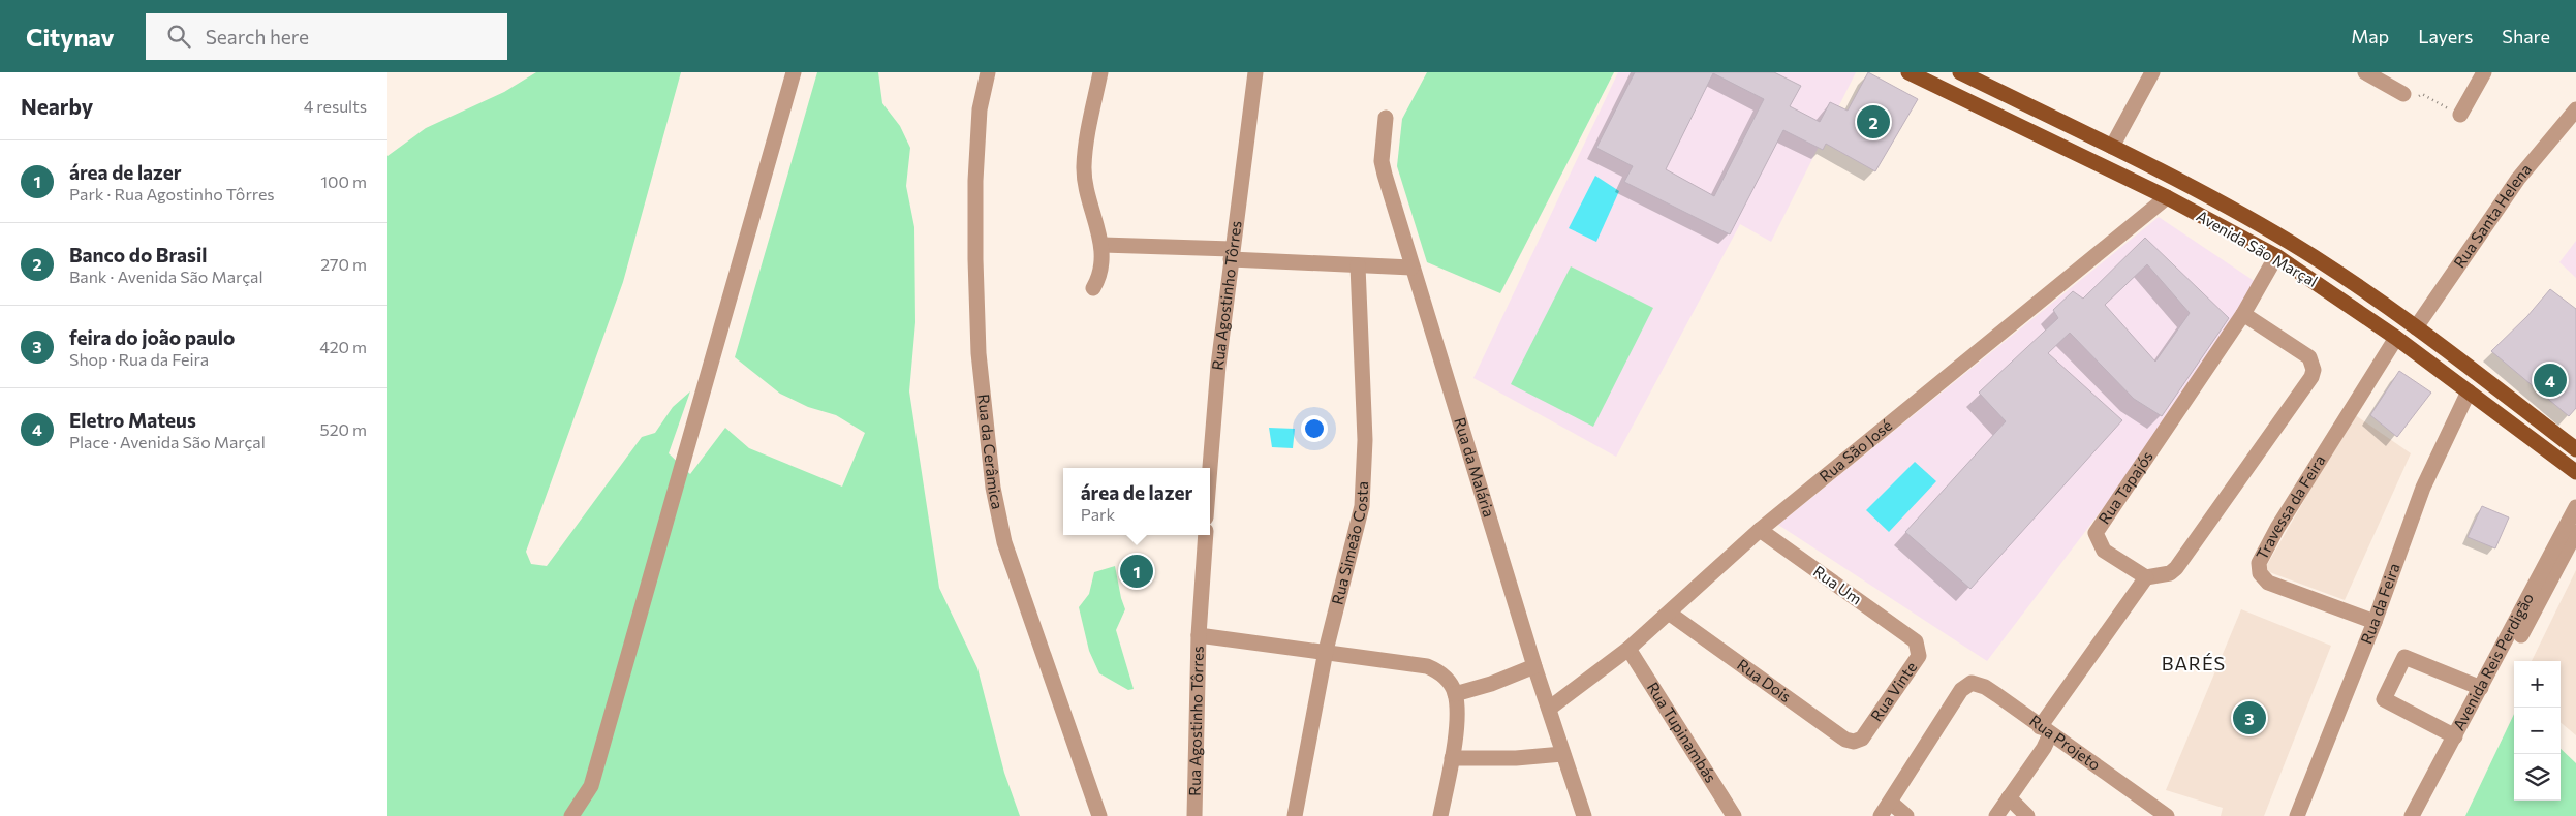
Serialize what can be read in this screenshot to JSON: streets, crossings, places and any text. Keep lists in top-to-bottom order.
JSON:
{
  "streets": {
    "main road": ["Avenida São Marçal"],
    "street": [
      "Rua Santa Helena",
      "Rua Agostinho Tôrres",
      "Rua da Cerâmica",
      "Rua São José",
      "Rua da Malária",
      "Rua Tapajós",
      "Travessa da Feira",
      "Rua Simeão Costa",
      "Rua Um",
      "Rua da Feira",
      "Avenida Reis Perdigão",
      "Rua Dois",
      "Rua Vinte",
      "Rua Tupinambás",
      "Rua Projeto"
    ]
  },
  "crossings": [
    ["Rua Santa Helena", "Avenida São Marçal"],
    ["Avenida São Marçal", "Rua São José"],
    ["Avenida São Marçal", "Rua Tapajós"],
    ["Avenida São Marçal", "Travessa da Feira"],
    ["Avenida São Marçal", "Rua da Feira"],
    ["Rua São José", "Rua da Malária"],
    ["Rua São José", "Rua Um"],
    ["Rua São José", "Rua Dois"],
    ["Rua São José", "Rua Tupinambás"],
    ["Travessa da Feira", "Rua da Feira"],
    ["Rua Um", "Rua Vinte"],
    ["Rua Dois", "Rua Vinte"]
  ],
  "districts": ["BARÉS"],
  "page": {
    "header": "Citynav",
    "search": "Search here",
    "nav": ["Map", "Layers", "Share"],
    "heading": ["Nearby", "4 results"],
    "pins": [
      "2",
      "4",
      "1",
      "3"
    ],
    "list": [
      {
        "mark": "1",
        "name": "área de lazer",
        "note": "Park · Rua Agostinho Tôrres",
        "value": "100 m"
      },
      {
        "mark": "2",
        "name": "Banco do Brasil",
        "note": "Bank · Avenida São Marçal",
        "value": "270 m"
      },
      {
        "mark": "3",
        "name": "feira do joão paulo",
        "note": "Shop · Rua da Feira",
        "value": "420 m"
      },
      {
        "mark": "4",
        "name": "Eletro Mateus",
        "note": "Place · Avenida São Marçal",
        "value": "520 m"
      }
    ],
    "popup": ["área de lazer", "Park"],
    "map_buttons": ["+", "−"]
  }
}
